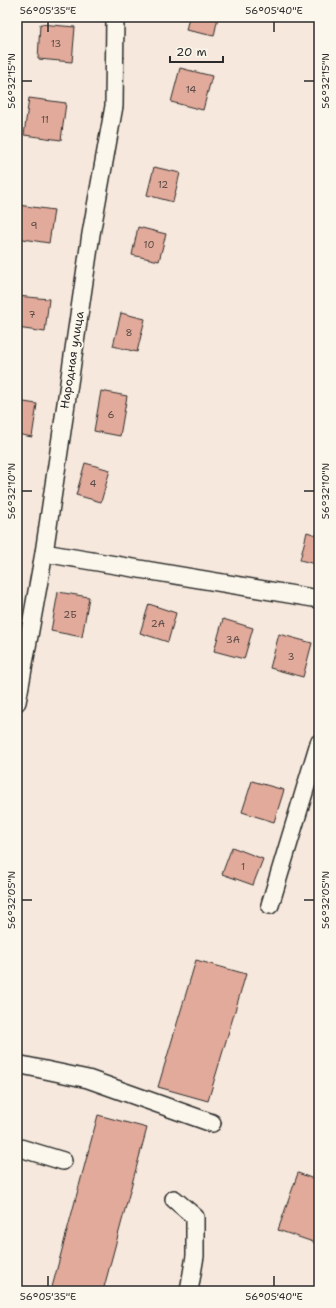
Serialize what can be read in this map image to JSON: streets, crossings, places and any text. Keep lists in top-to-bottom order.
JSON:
{
  "streets": {
    "street": ["Народная улица"]
  },
  "house_numbers": [
    "13",
    "14",
    "11",
    "12",
    "9",
    "10",
    "7",
    "8",
    "6",
    "4",
    "2Б",
    "2А",
    "3А",
    "3",
    "1"
  ],
  "scale_bar": "20 m",
  "coordinates": [
    "56°05'35\"E",
    "56°05'40\"E",
    "56°32'15\"N",
    "56°32'10\"N",
    "56°32'05\"N"
  ]
}
